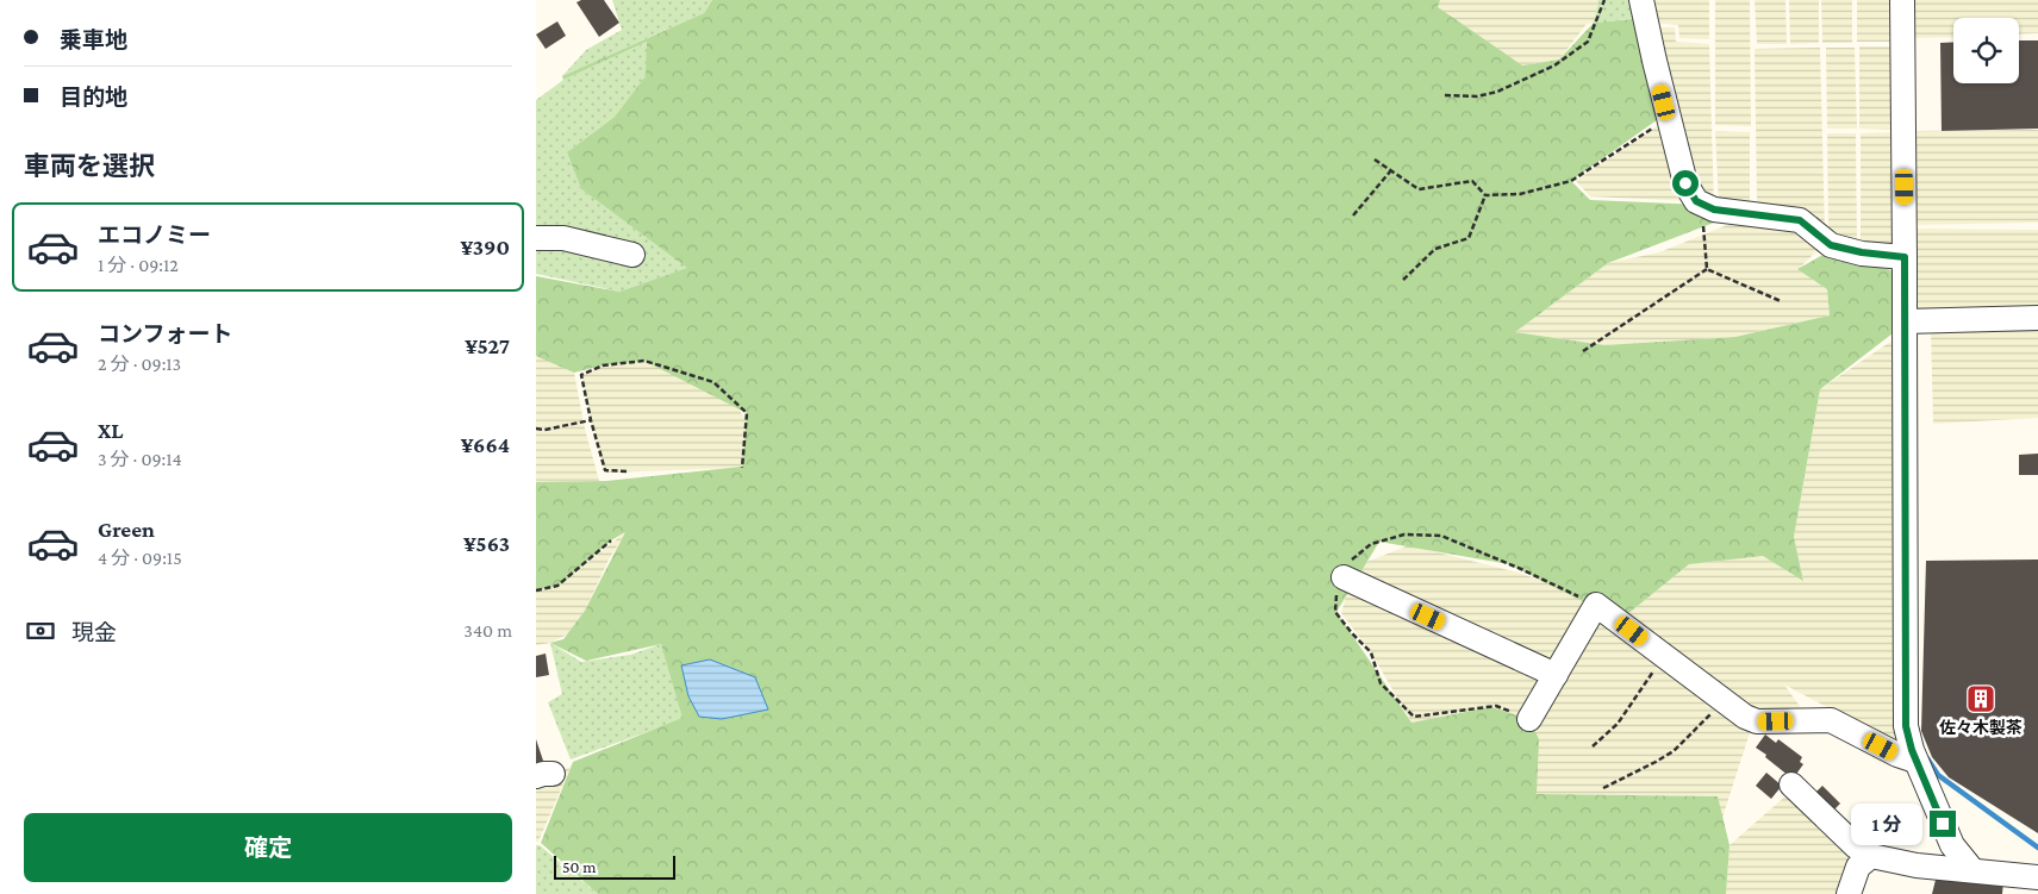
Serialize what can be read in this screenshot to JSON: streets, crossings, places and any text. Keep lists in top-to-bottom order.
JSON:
{
  "places": {
    "building": ["佐々木製茶"]
  },
  "scale_bar": "50 m",
  "page": {
    "banner": ["乗車地", "目的地"],
    "heading": "車両を選択",
    "list": [
      {
        "name": "エコノミー",
        "note": "1 分 · 09:12",
        "value": "¥390"
      },
      {
        "name": "コンフォート",
        "note": "2 分 · 09:13",
        "value": "¥527"
      },
      {
        "name": "XL",
        "note": "3 分 · 09:14",
        "value": "¥664"
      },
      {
        "name": "Green",
        "note": "4 分 · 09:15",
        "value": "¥563"
      }
    ],
    "pay": ["現金", "340 m"],
    "buttons": "確定",
    "bubble": "1 分",
    "scale": "50 m"
  }
}
